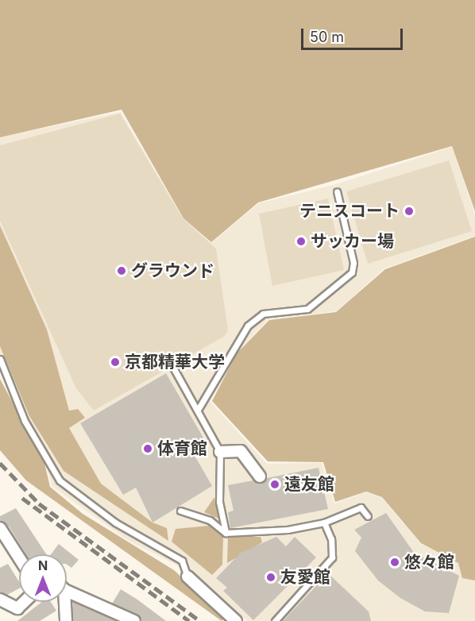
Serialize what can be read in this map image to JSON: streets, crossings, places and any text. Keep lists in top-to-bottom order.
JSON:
{
  "places": [
    "テニスコート",
    "サッカー場",
    "グラウンド",
    "京都精華大学",
    "体育館",
    "遠友館",
    "悠々館",
    "友愛館"
  ],
  "scale_bar": "50 m",
  "north": "top"
}
